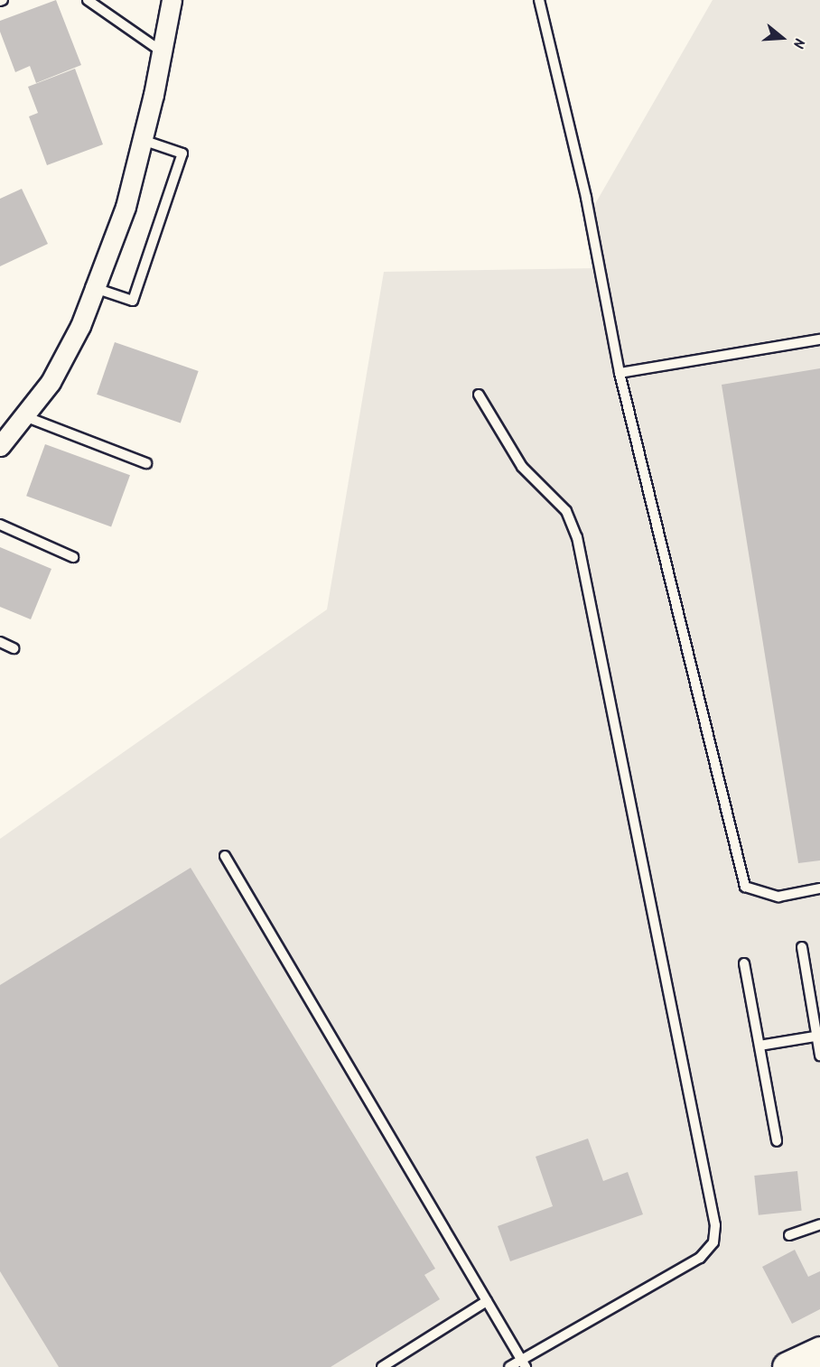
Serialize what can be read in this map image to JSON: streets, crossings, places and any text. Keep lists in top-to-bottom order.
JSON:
{
  "north": "right"
}
